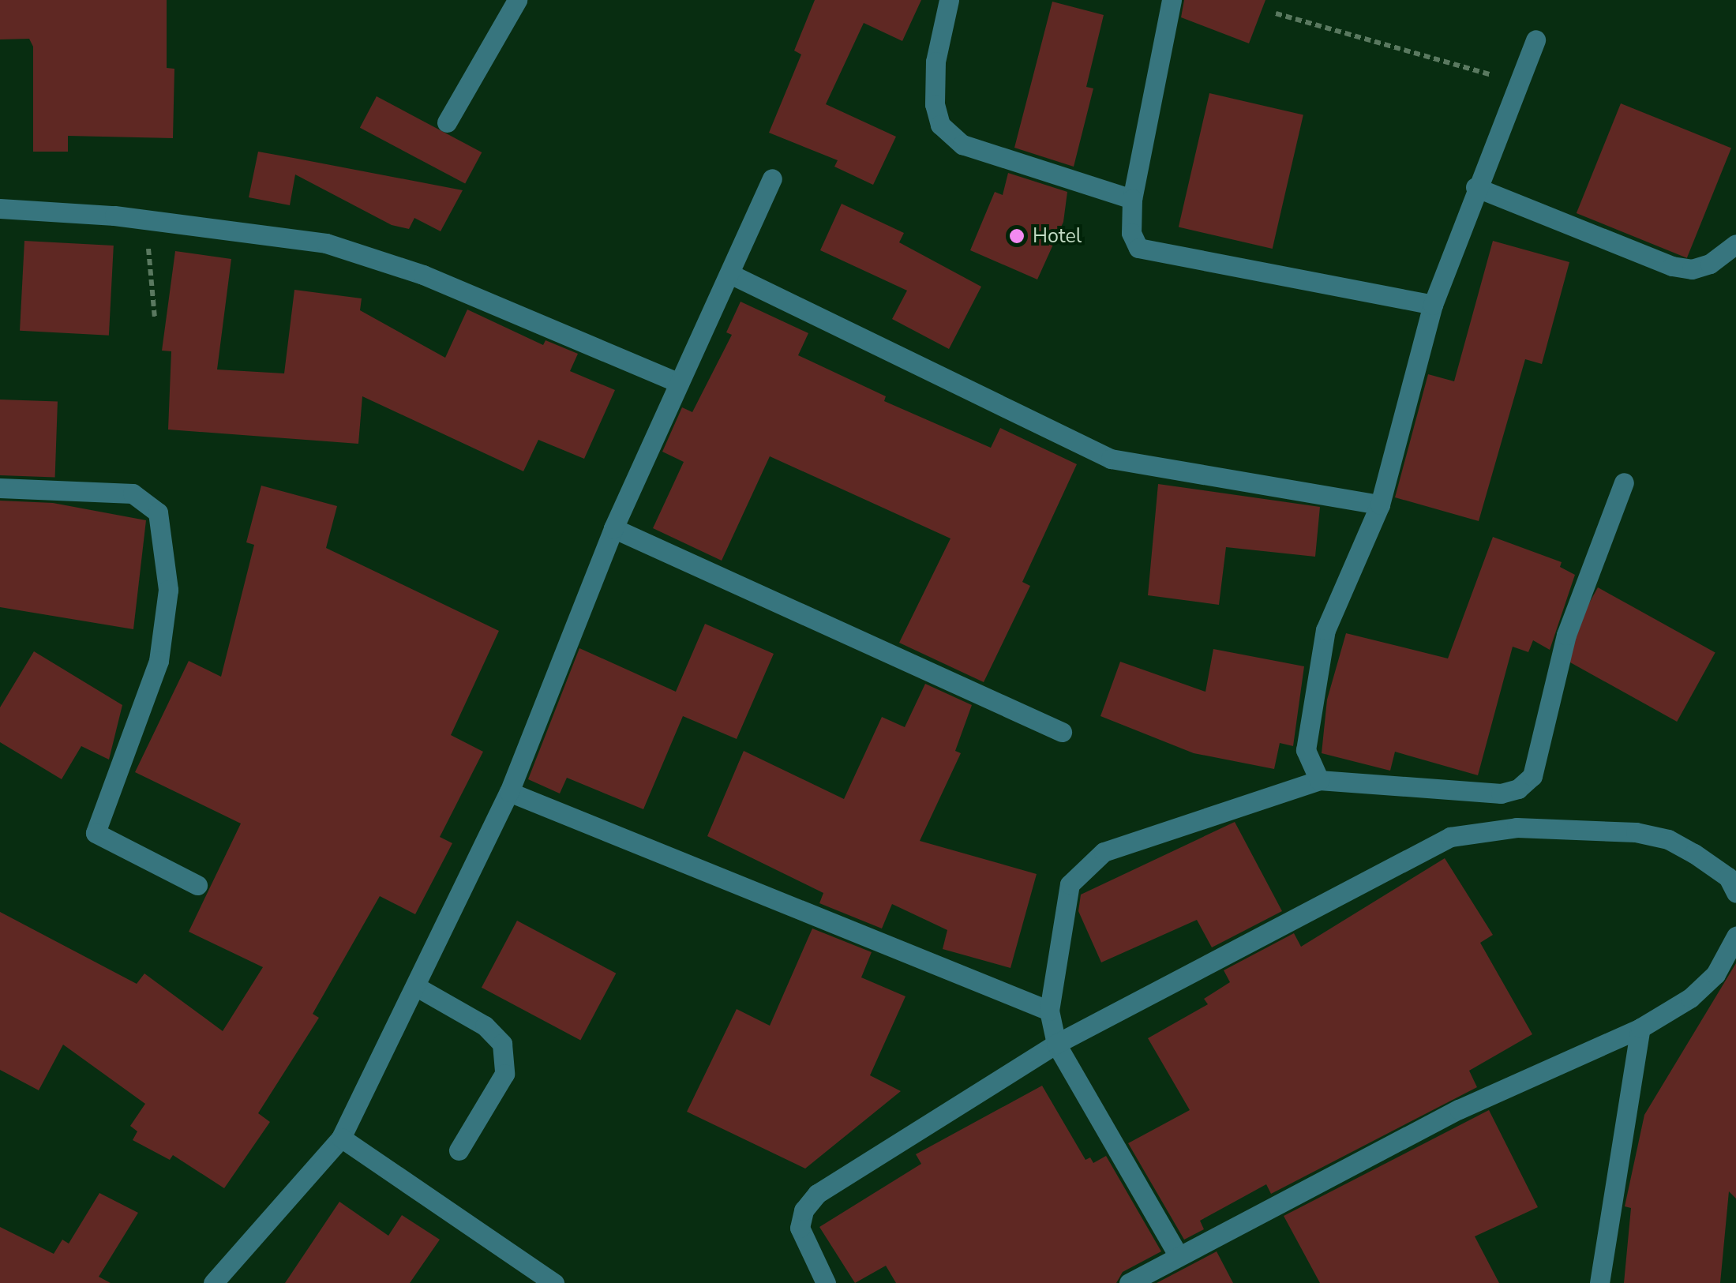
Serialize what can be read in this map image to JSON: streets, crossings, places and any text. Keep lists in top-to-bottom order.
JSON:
{
  "places": ["Hotel"]
}
